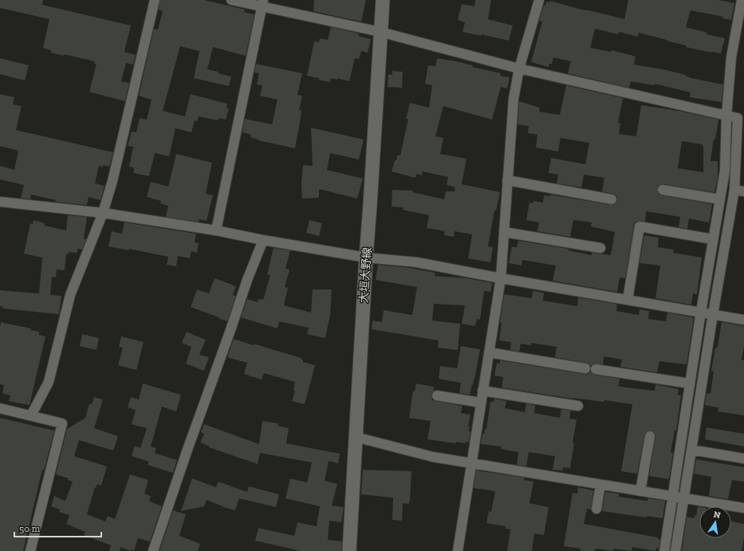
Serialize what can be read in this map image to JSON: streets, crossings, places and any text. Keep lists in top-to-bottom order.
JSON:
{
  "streets": {
    "main road": ["大垣大野線"]
  },
  "scale_bar": "50 m",
  "north": "top"
}
